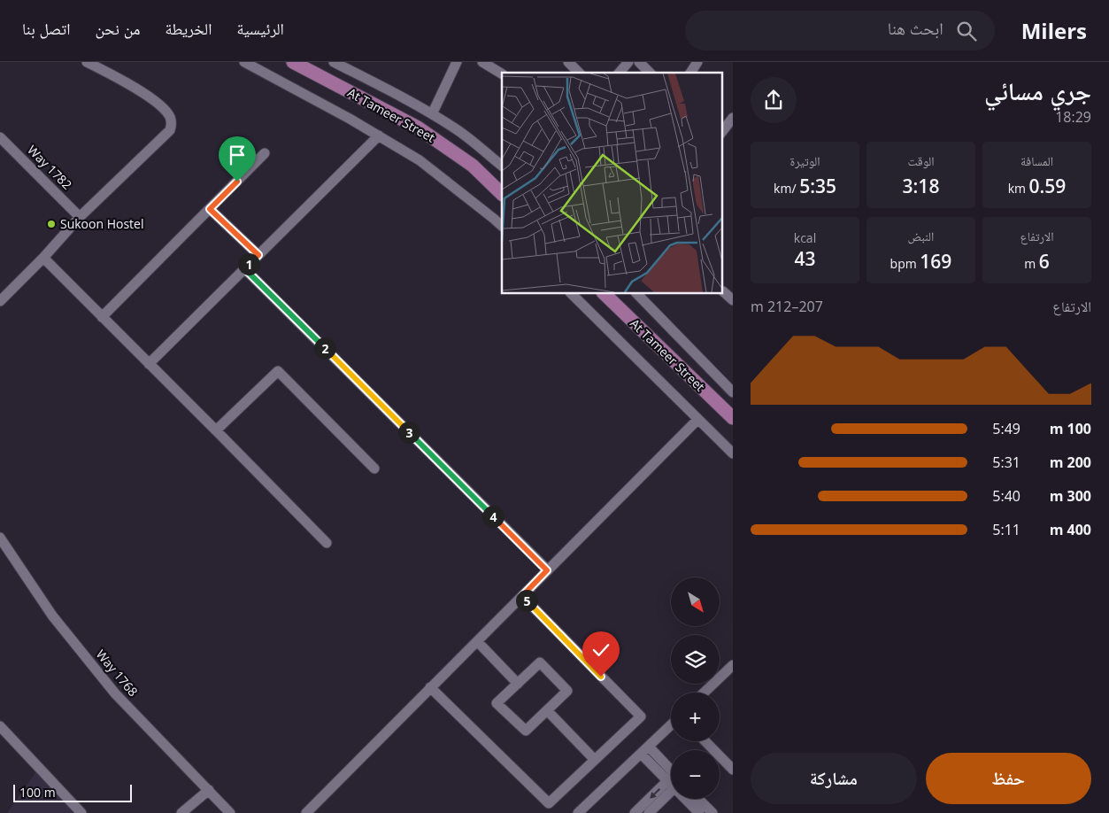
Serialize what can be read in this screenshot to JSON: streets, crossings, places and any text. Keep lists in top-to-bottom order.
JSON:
{
  "streets": {
    "main road": ["At Tameer Street"],
    "street": ["Way 1782", "Way 1768"]
  },
  "places": ["Sukoon Hostel"],
  "scale_bar": "100 m",
  "north": "bottom right",
  "page": {
    "header": "Milers",
    "search": "ابحث هنا",
    "nav": [
      "الرئيسية",
      "الخريطة",
      "من نحن",
      "اتصل بنا"
    ],
    "heading": ["جري مسائي", "18:29"],
    "stats": [
      ["المسافة", "0.59 km"],
      ["الوقت", "3:18"],
      ["الوتيرة", "5:35 /km"],
      ["الارتفاع", "6 m"],
      ["النبض", "169 bpm"],
      ["kcal", "43"]
    ],
    "pins": [
      "1",
      "2",
      "3",
      "4",
      "5"
    ],
    "chart": ["الارتفاع", "207–212 m"],
    "list": [
      {
        "name": "100 m",
        "note": "5:49"
      },
      {
        "name": "200 m",
        "note": "5:31"
      },
      {
        "name": "300 m",
        "note": "5:40"
      },
      {
        "name": "400 m",
        "note": "5:11"
      }
    ],
    "map_buttons": ["+", "−"],
    "buttons": ["حفظ", "مشاركة"],
    "scale": "100 m"
  }
}
